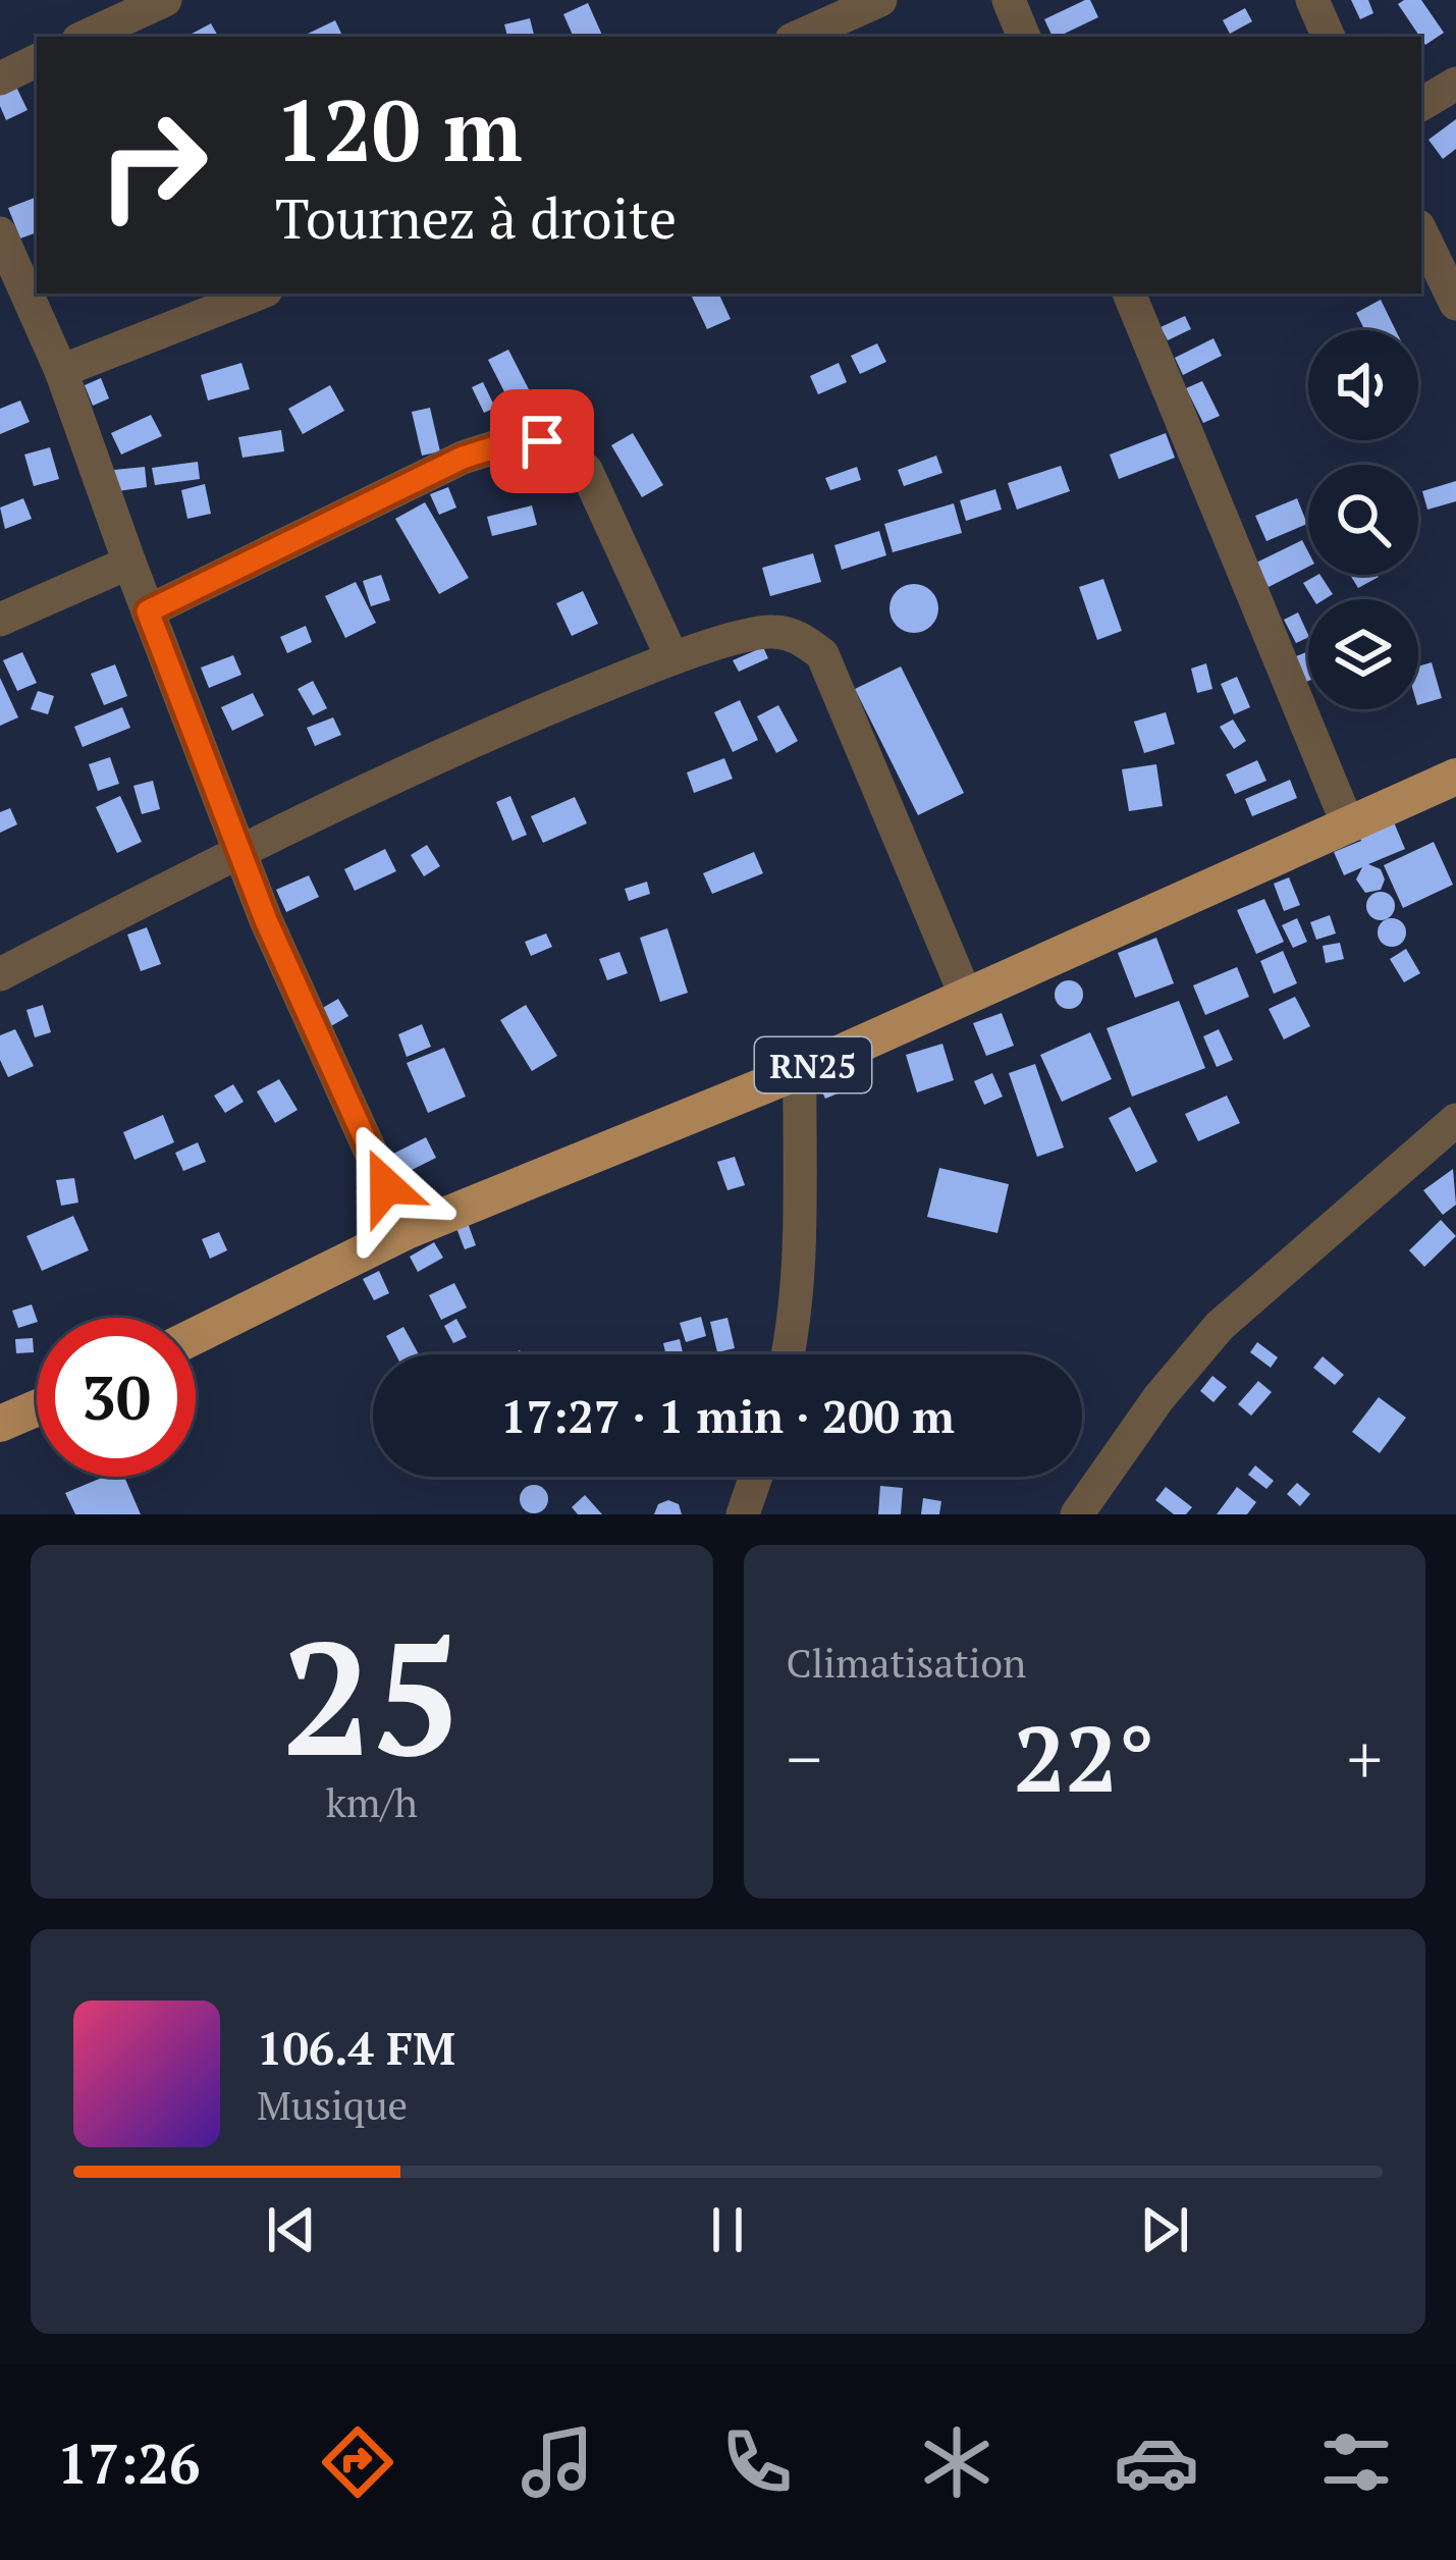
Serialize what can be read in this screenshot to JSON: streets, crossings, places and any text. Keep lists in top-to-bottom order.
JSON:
{
  "streets": {
    "main road": ["RN25"]
  },
  "page": {
    "turn": ["120 m", "Tournez à droite"],
    "limit": "30",
    "trip": "17:27 · 1 min · 200 m",
    "tile": [
      ["25", "km/h"],
      "Climatisation"
    ],
    "heat": ["−", "22°", "+"],
    "song": ["106.4 FM", "Musique"],
    "tabs": "17:26"
  }
}
